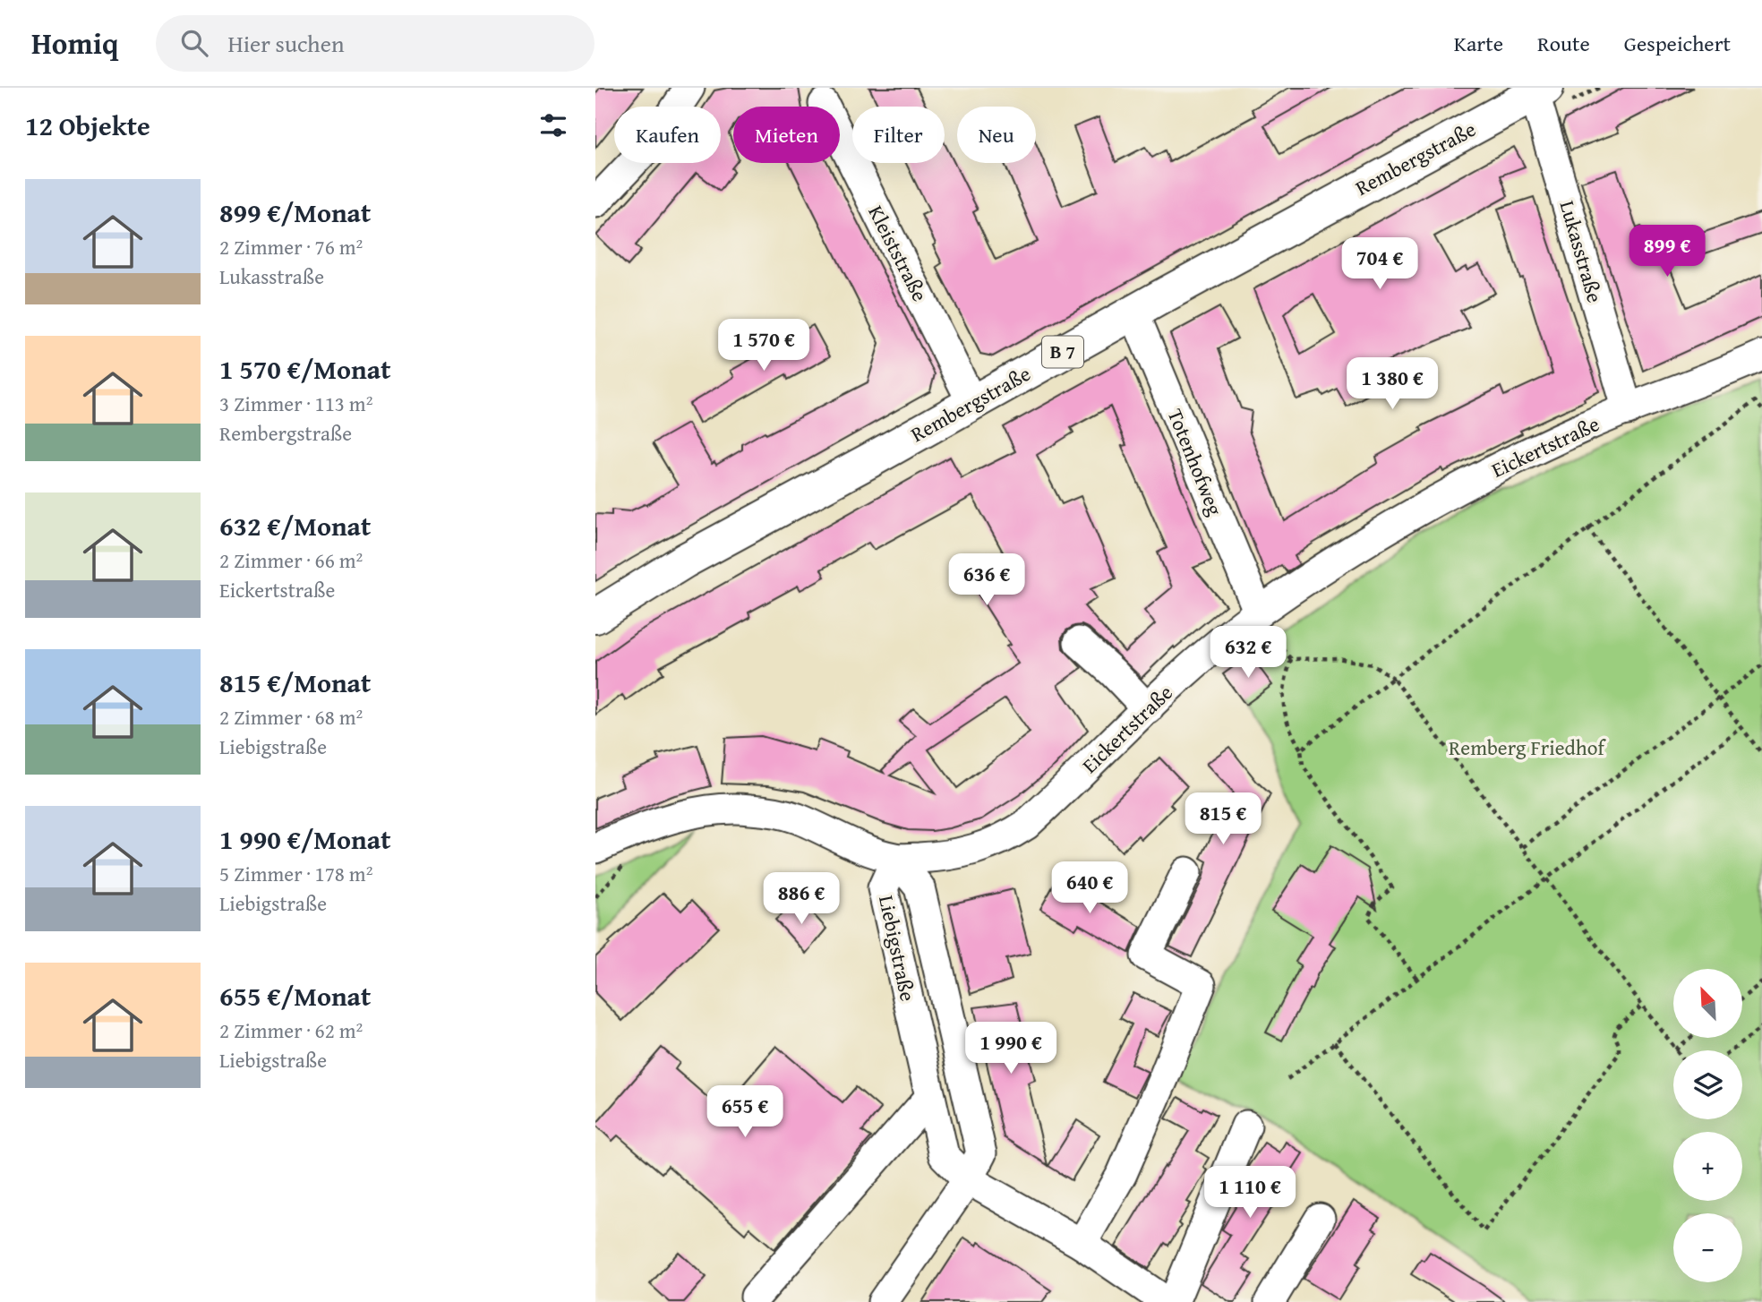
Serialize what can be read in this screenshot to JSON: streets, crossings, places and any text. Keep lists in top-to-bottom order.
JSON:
{
  "streets": {
    "main road": ["Rembergstraße", "B 7"],
    "street": [
      "Lukasstraße",
      "Kleiststraße",
      "Eickertstraße",
      "Totenhofweg",
      "Liebigstraße"
    ]
  },
  "crossings": [
    ["Rembergstraße", "Lukasstraße"],
    ["Rembergstraße", "Kleiststraße"],
    ["Rembergstraße", "Totenhofweg"],
    ["Lukasstraße", "Eickertstraße"],
    ["Eickertstraße", "Totenhofweg"],
    ["Eickertstraße", "Liebigstraße"]
  ],
  "parks": ["Remberg Friedhof"],
  "north": "top left",
  "page": {
    "header": "Homiq",
    "search": "Hier suchen",
    "nav": ["Karte", "Route", "Gespeichert"],
    "heading": "12 Objekte",
    "chip": [
      "Kaufen",
      "Mieten",
      "Filter",
      "Neu"
    ],
    "list": [
      {
        "name": "899 €/Monat",
        "note": "2 Zimmer · 76 m² · Lukasstraße"
      },
      {
        "name": "1 570 €/Monat",
        "note": "3 Zimmer · 113 m² · Rembergstraße"
      },
      {
        "name": "632 €/Monat",
        "note": "2 Zimmer · 66 m² · Eickertstraße"
      },
      {
        "name": "815 €/Monat",
        "note": "2 Zimmer · 68 m² · Liebigstraße"
      },
      {
        "name": "1 990 €/Monat",
        "note": "5 Zimmer · 178 m² · Liebigstraße"
      },
      {
        "name": "655 €/Monat",
        "note": "2 Zimmer · 62 m² · Liebigstraße"
      }
    ],
    "price": [
      "899 €",
      "704 €",
      "1 570 €",
      "1 380 €",
      "636 €",
      "632 €",
      "815 €",
      "640 €",
      "886 €",
      "1 990 €",
      "655 €",
      "1 110 €"
    ],
    "map_buttons": ["+", "−"]
  }
}
